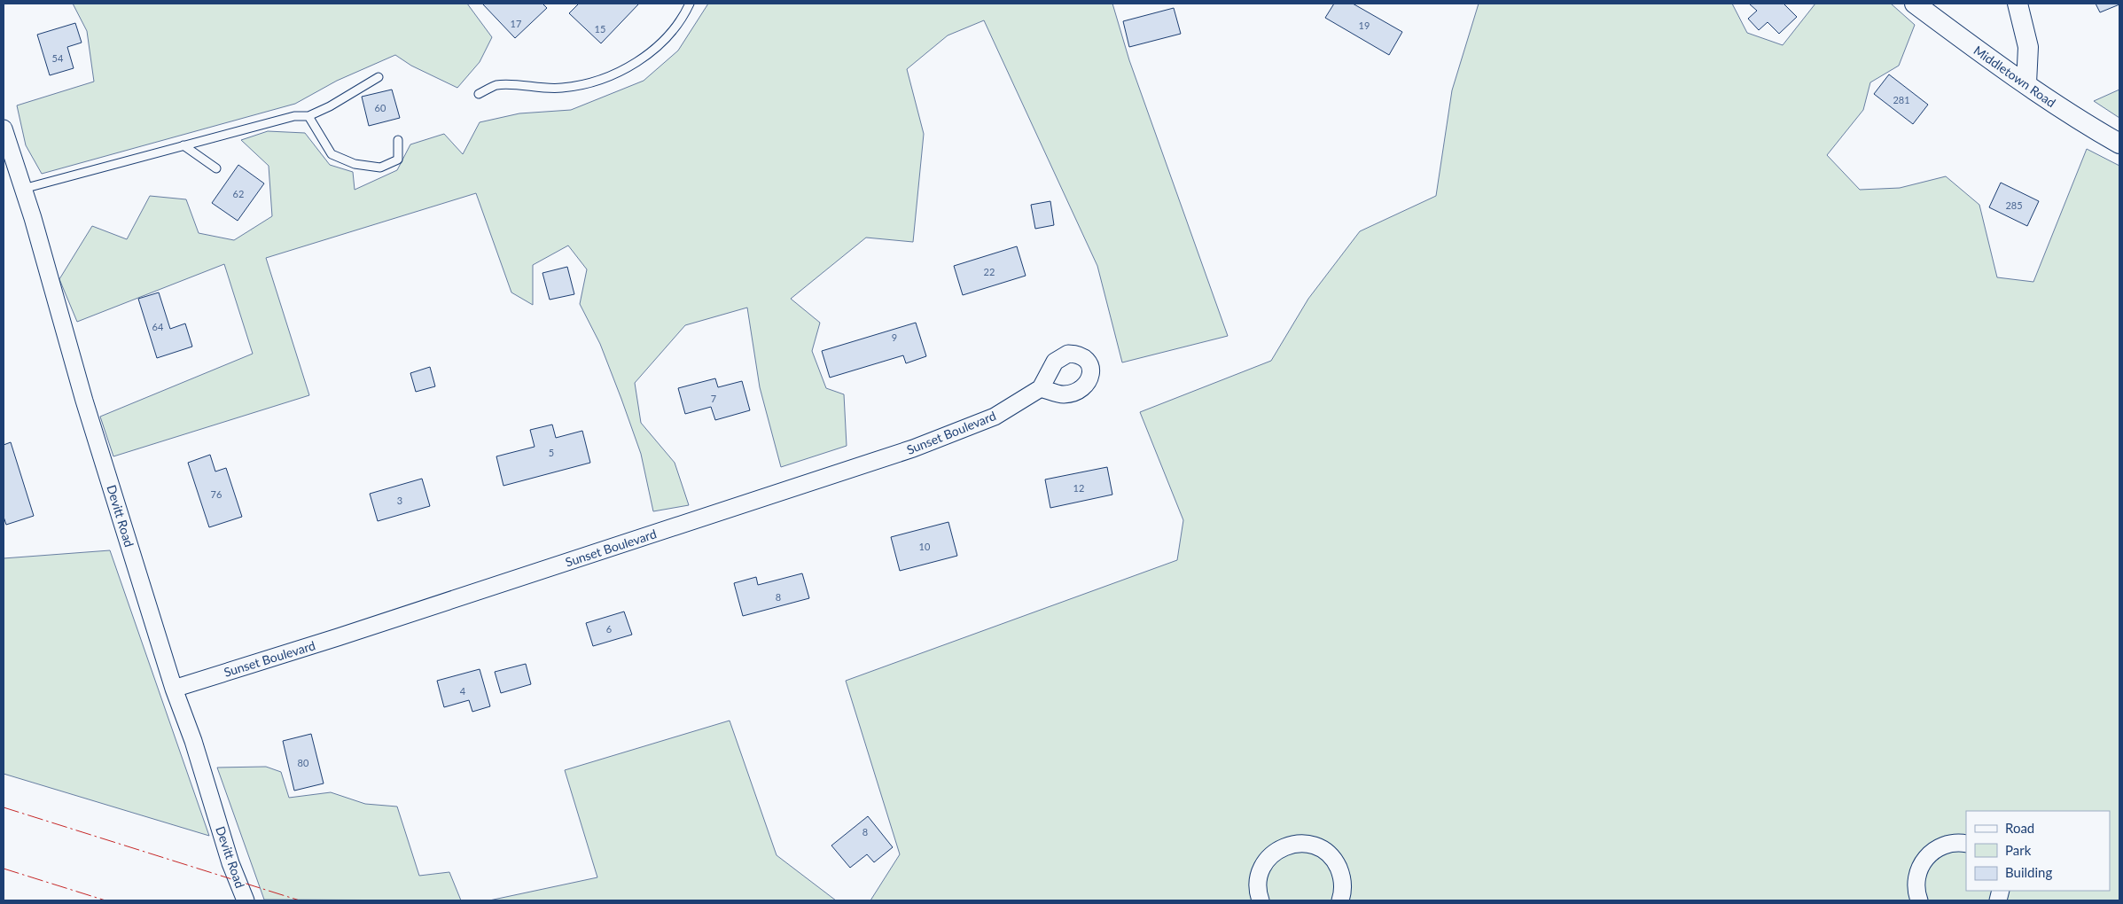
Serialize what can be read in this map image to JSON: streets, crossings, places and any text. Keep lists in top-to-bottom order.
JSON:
{
  "streets": {
    "street": ["Middletown Road", "Sunset Boulevard", "Devitt Road"]
  },
  "crossings": [
    ["Sunset Boulevard", "Devitt Road"]
  ],
  "house_numbers": [
    "17",
    "19",
    "15",
    "54",
    "281",
    "60",
    "62",
    "285",
    "22",
    "64",
    "9",
    "7",
    "5",
    "12",
    "76",
    "3",
    "10",
    "8",
    "6",
    "4",
    "80",
    "8"
  ],
  "legend": ["Road", "Park", "Building"]
}
